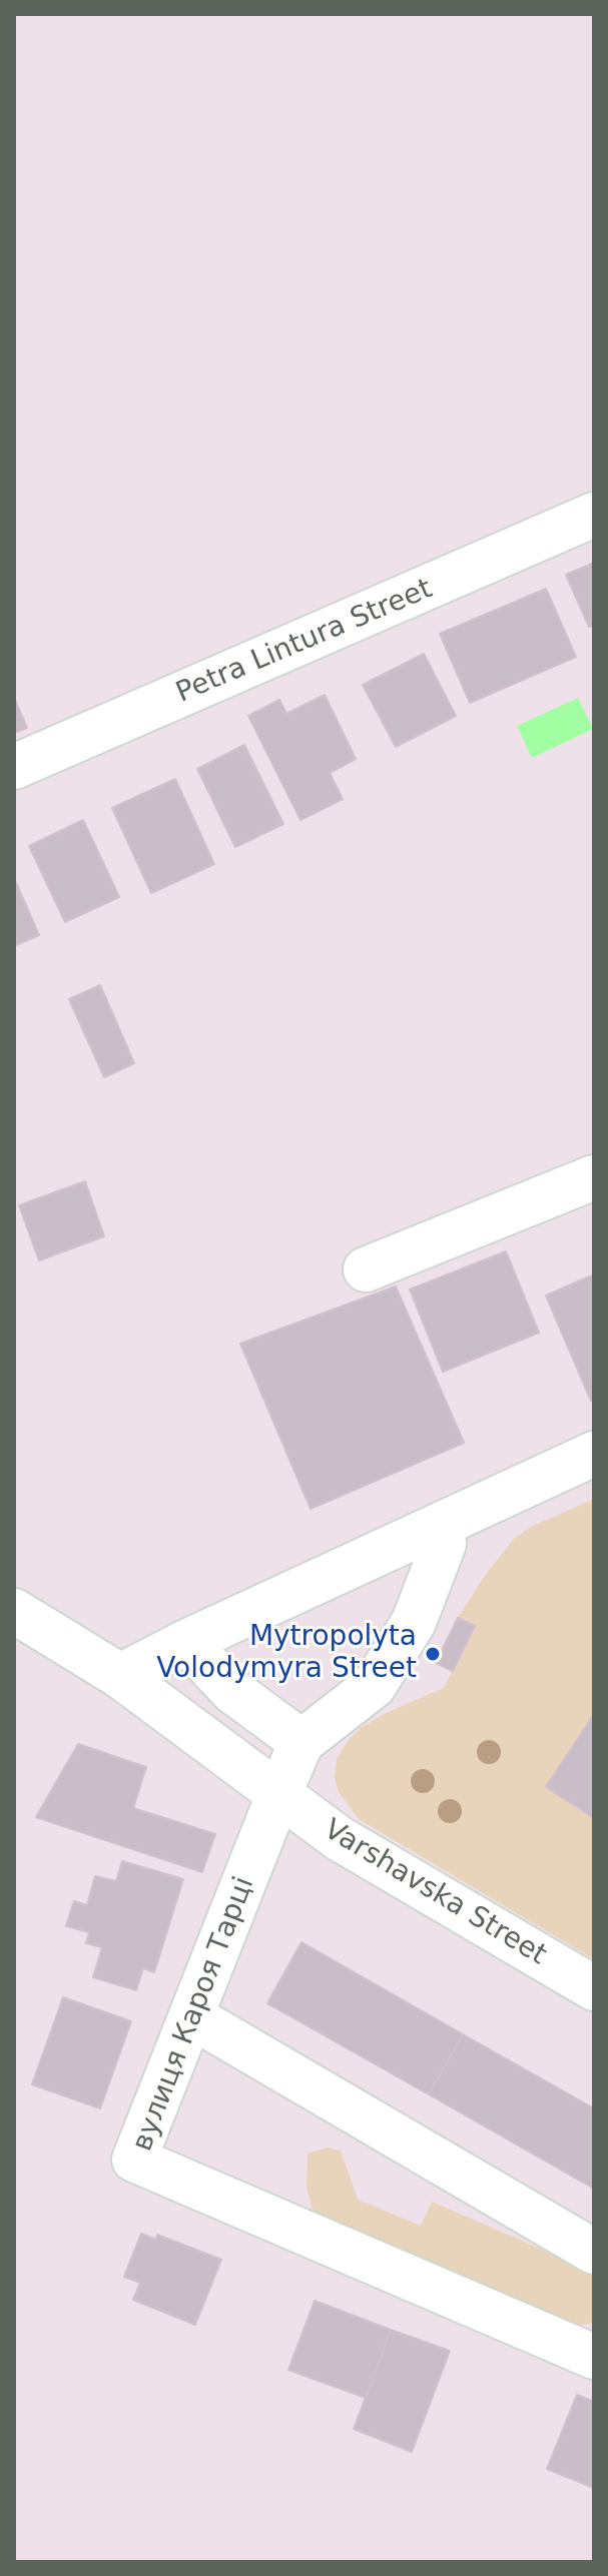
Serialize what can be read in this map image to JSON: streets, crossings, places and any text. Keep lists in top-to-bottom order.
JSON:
{
  "streets": {
    "street": ["Petra Lintura Street", "Varshavska Street", "вулиця Кароя Тарці"]
  },
  "crossings": [
    ["Varshavska Street", "вулиця Кароя Тарці"]
  ],
  "places": ["Mytropolyta Volodymyra Street"]
}
